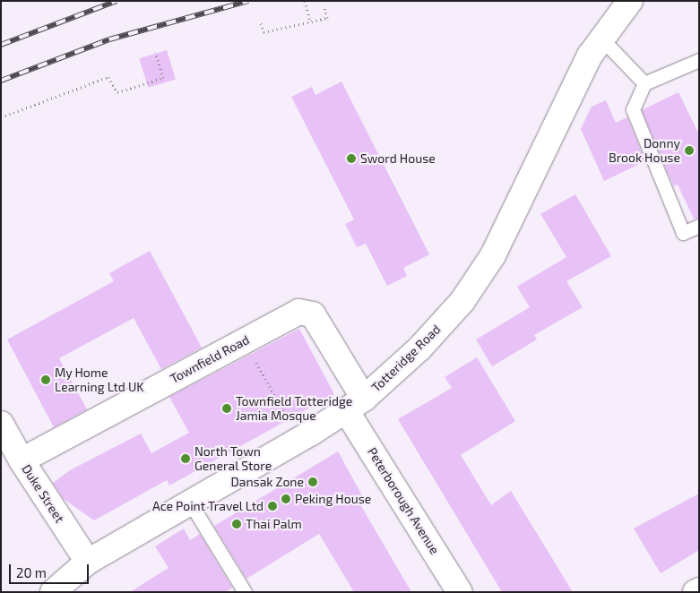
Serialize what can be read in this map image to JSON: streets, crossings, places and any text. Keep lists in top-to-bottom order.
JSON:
{
  "streets": {
    "street": [
      "Totteridge Road",
      "Townfield Road",
      "Duke Street",
      "Peterborough Avenue"
    ]
  },
  "crossings": [
    ["Totteridge Road", "Townfield Road"],
    ["Totteridge Road", "Duke Street"],
    ["Totteridge Road", "Peterborough Avenue"],
    ["Townfield Road", "Duke Street"],
    ["Townfield Road", "Peterborough Avenue"]
  ],
  "places": [
    "Donny Brook House",
    "Sword House",
    "My Home Learning Ltd UK",
    "Townfield Totteridge Jamia Mosque",
    "North Town General Store",
    "Dansak Zone",
    "Peking House",
    "Ace Point Travel Ltd",
    "Thai Palm"
  ],
  "scale_bar": "20 m"
}
